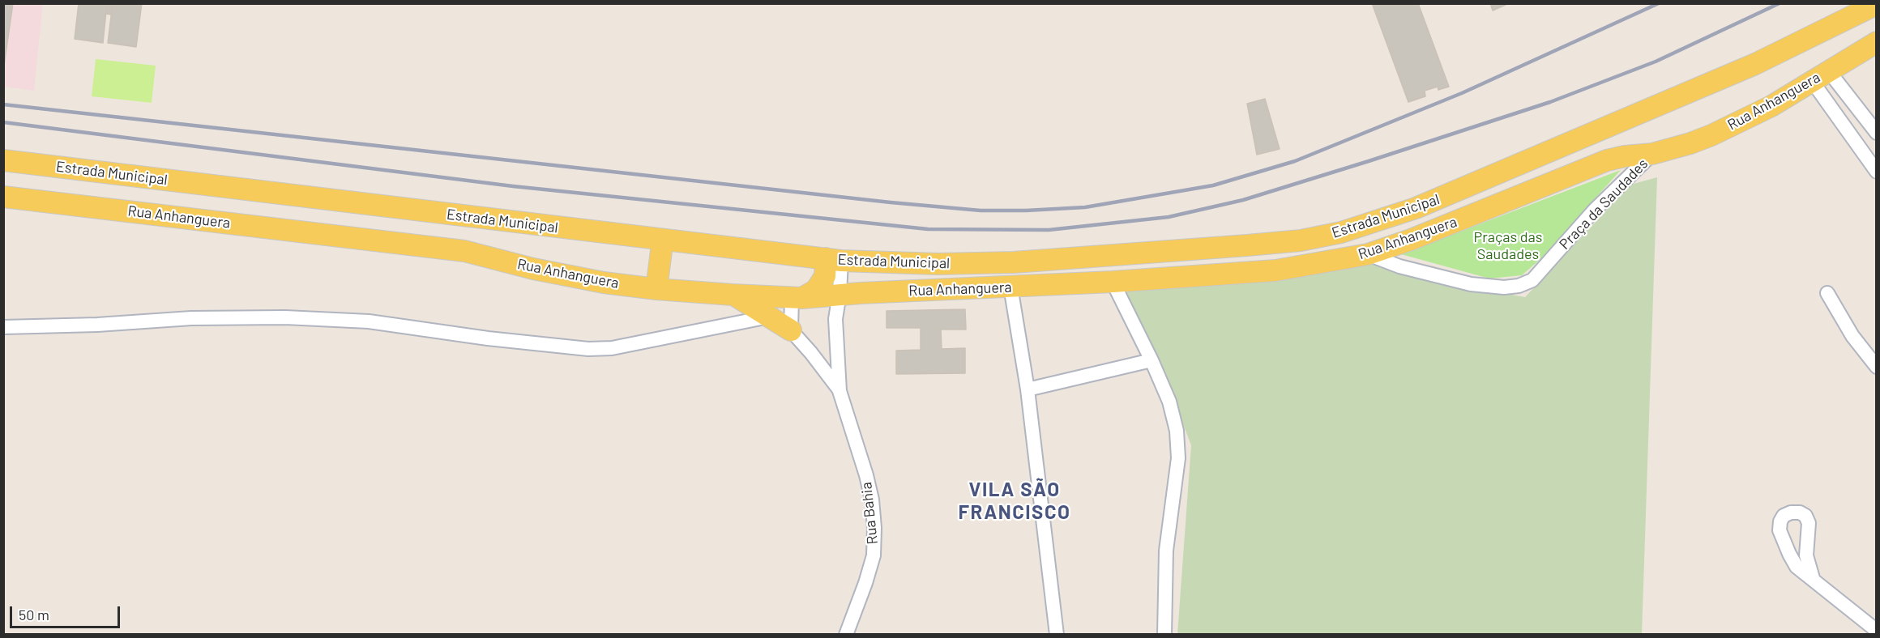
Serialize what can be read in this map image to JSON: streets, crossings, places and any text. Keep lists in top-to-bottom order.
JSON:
{
  "streets": {
    "main road": ["Rua Anhanguera", "Estrada Municipal"],
    "street": ["Praça da Saudades", "Rua Bahia"]
  },
  "crossings": [
    ["Rua Anhanguera", "Praça da Saudades"]
  ],
  "districts": ["VILA SÃO FRANCISCO"],
  "parks": ["Praças das Saudades"],
  "scale_bar": "50 m"
}
